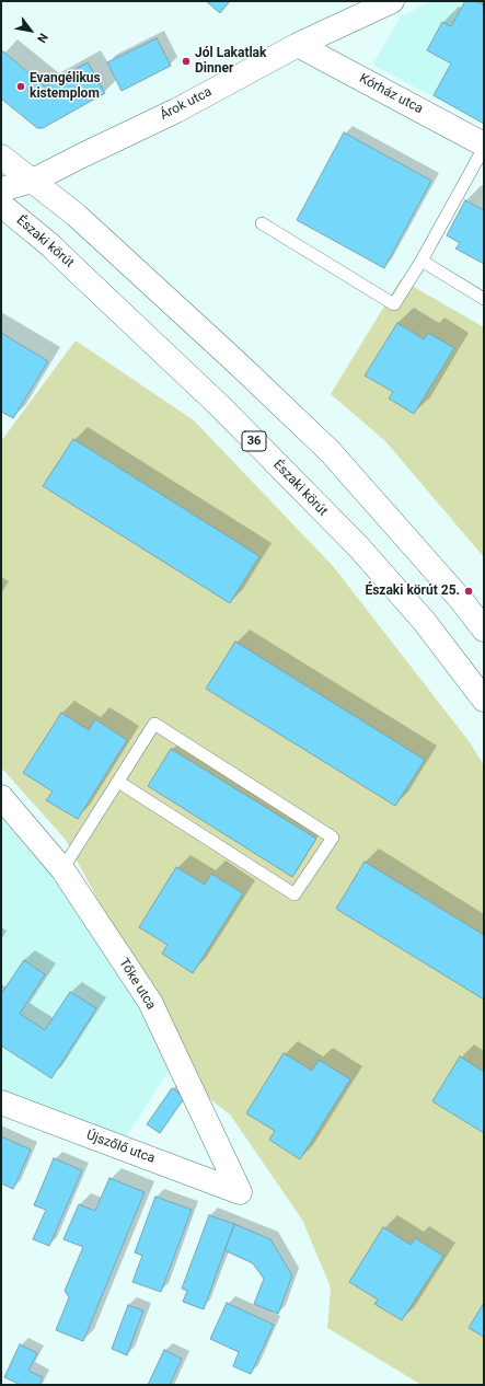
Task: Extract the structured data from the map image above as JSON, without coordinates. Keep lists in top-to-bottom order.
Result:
{
  "streets": {
    "street": [
      "Kórház utca",
      "Árok utca",
      "Északi körút",
      "36",
      "Tőke utca",
      "Újszőlő utca"
    ]
  },
  "crossings": [
    ["Kórház utca", "Árok utca"],
    ["Tőke utca", "Újszőlő utca"]
  ],
  "places": ["Jól Lakatlak Dinner", "Evangélikus kistemplom", "Északi körút 25."],
  "north": "bottom right"
}
